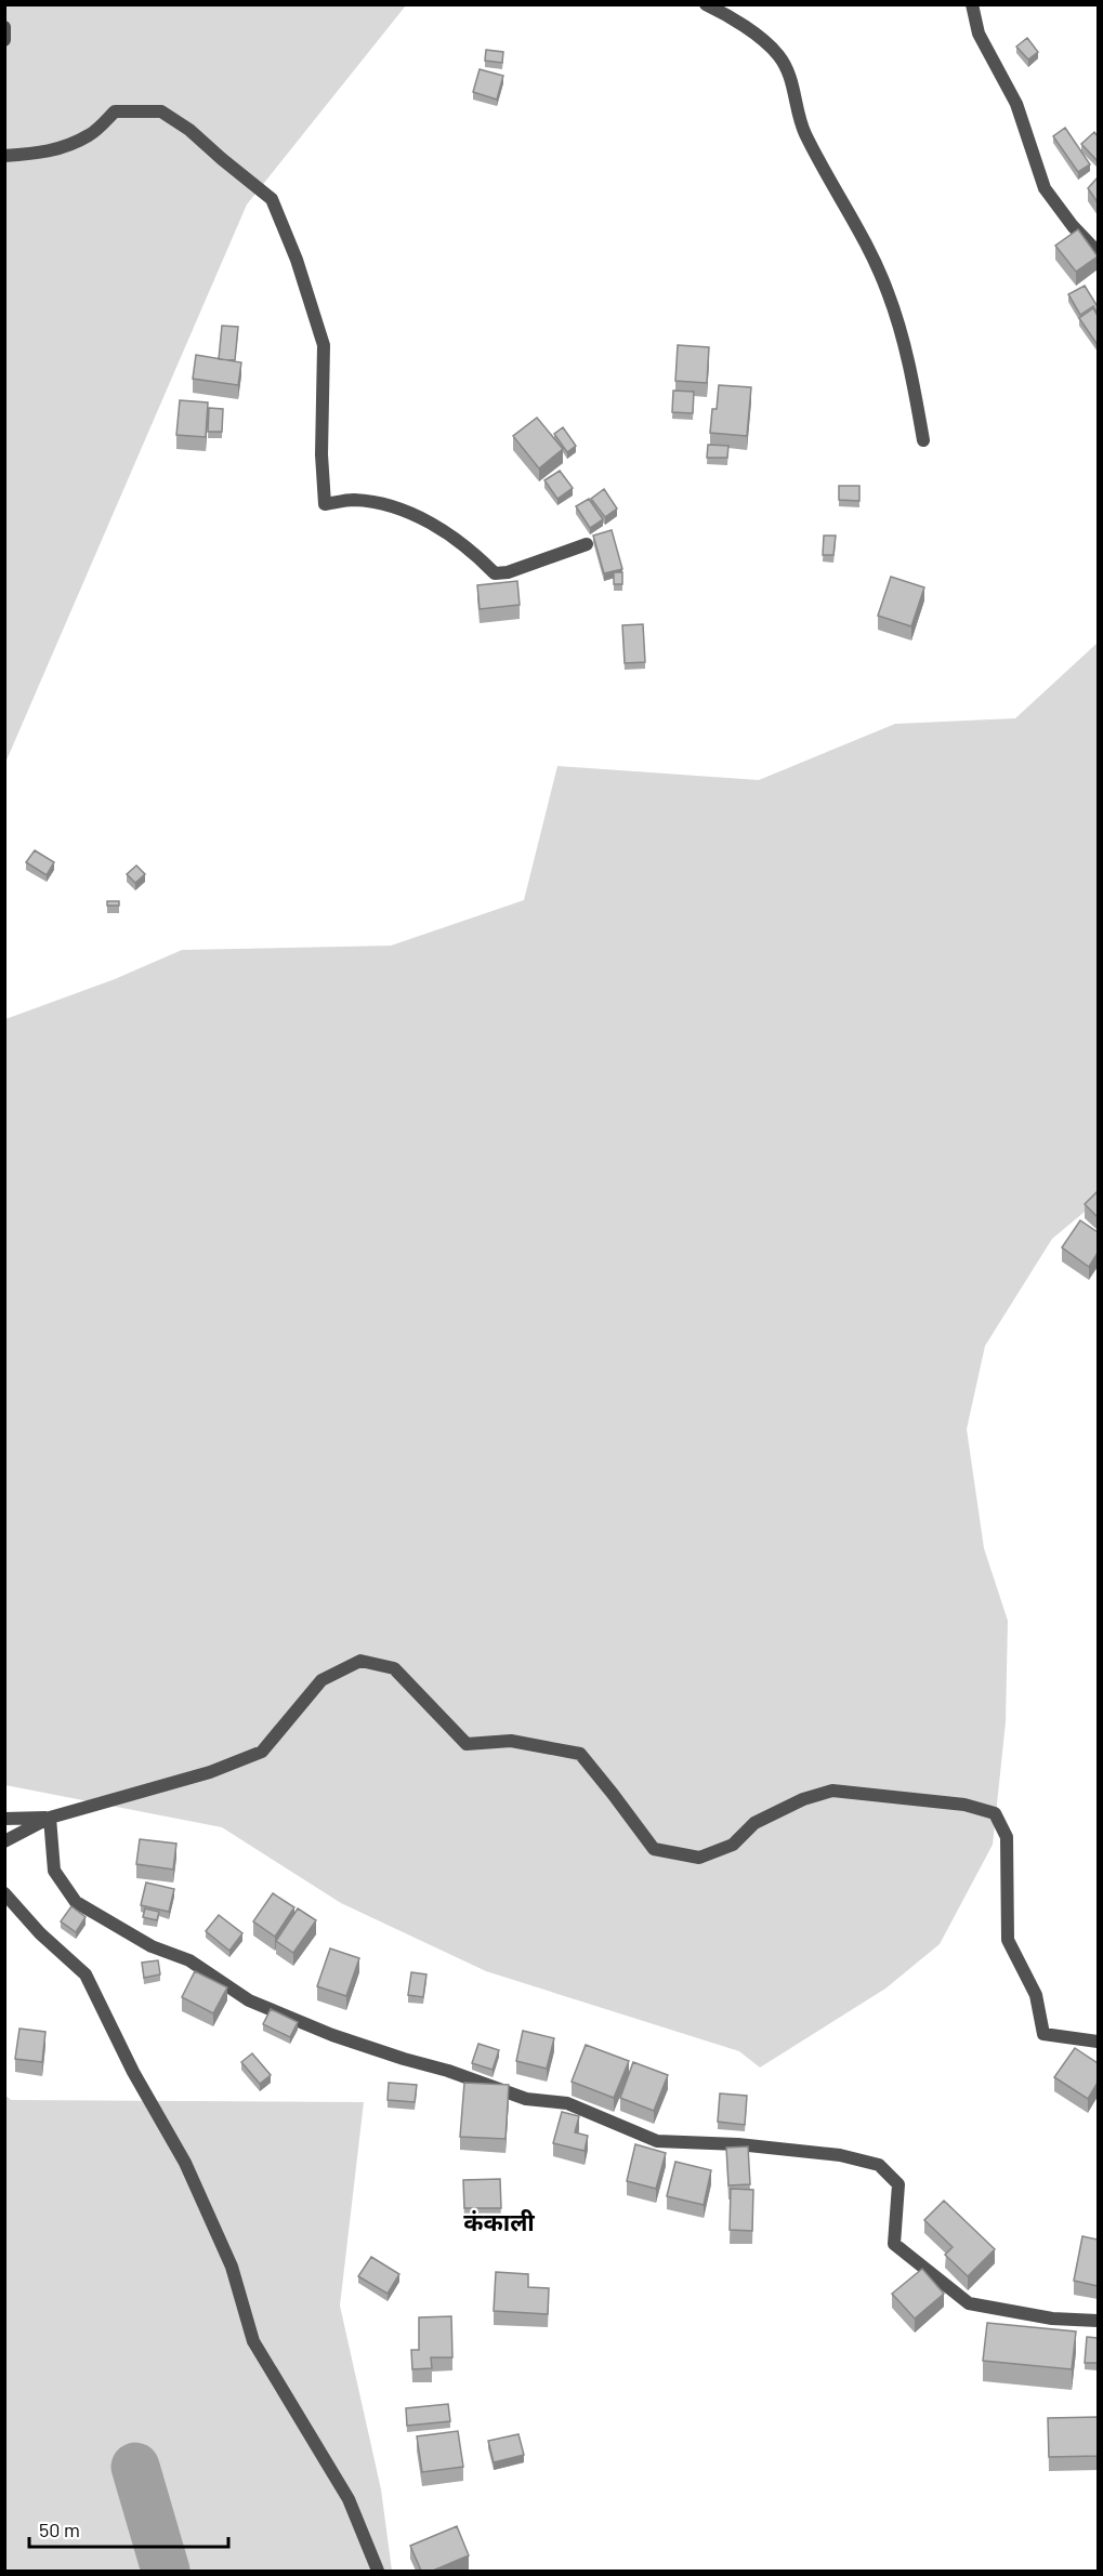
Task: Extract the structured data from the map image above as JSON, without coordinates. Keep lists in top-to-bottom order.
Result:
{
  "districts": ["कंकाली"],
  "scale_bar": "50 m"
}
